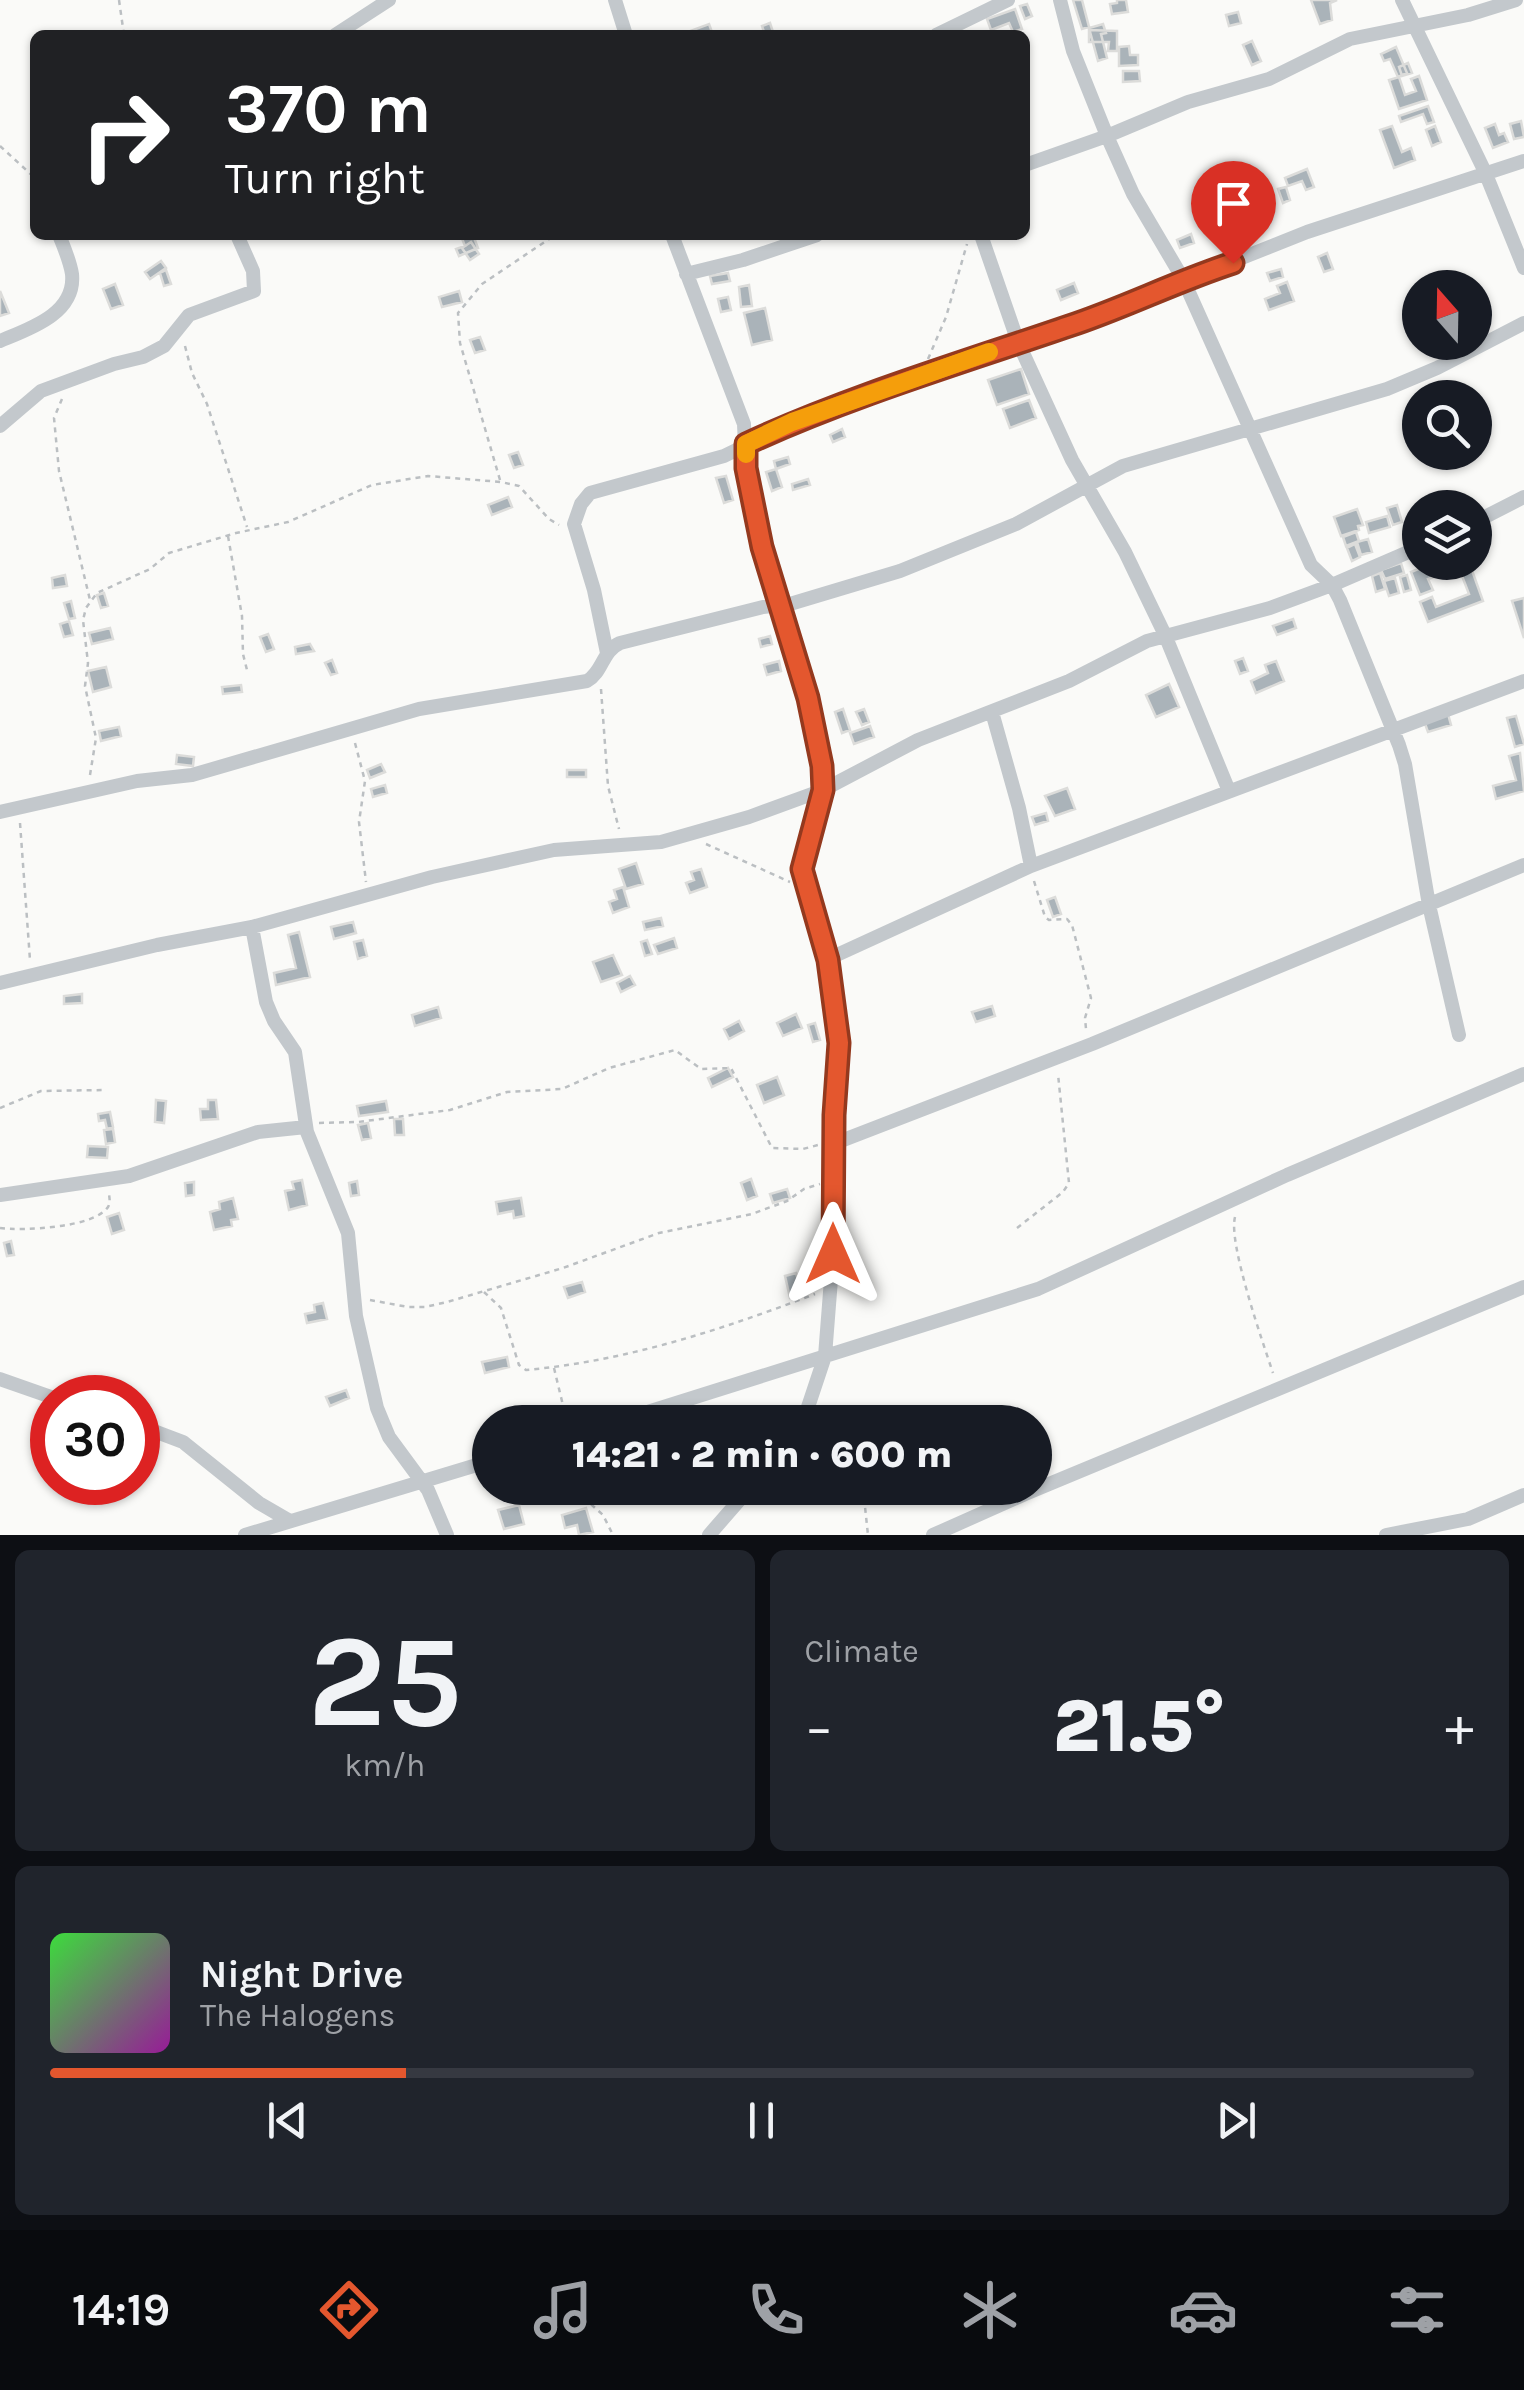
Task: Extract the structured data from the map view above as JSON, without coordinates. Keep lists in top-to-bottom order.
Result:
{
  "north": "top",
  "page": {
    "turn": ["370 m", "Turn right"],
    "limit": "30",
    "trip": "14:21 · 2 min · 600 m",
    "tile": [
      ["25", "km/h"],
      "Climate"
    ],
    "heat": ["−", "21.5°", "+"],
    "song": ["Night Drive", "The Halogens"],
    "tabs": "14:19"
  }
}
